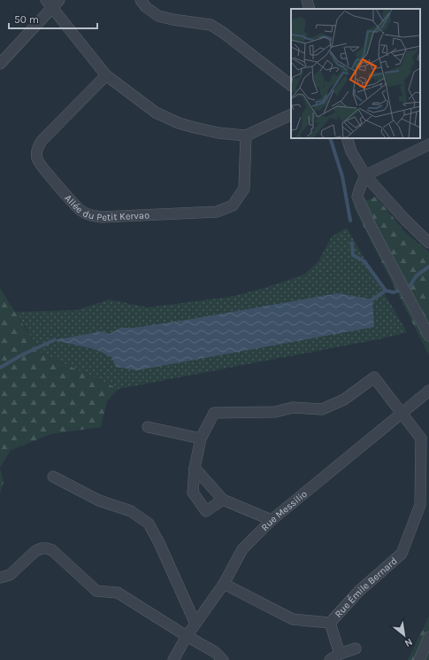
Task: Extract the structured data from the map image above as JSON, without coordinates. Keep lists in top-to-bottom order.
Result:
{
  "streets": {
    "street": ["Allée du Petit Kervao", "Rue Messilio", "Rue Émile Bernard"]
  },
  "crossings": [
    ["Rue Messilio", "Rue Émile Bernard"]
  ],
  "scale_bar": "50 m",
  "north": "bottom right"
}
